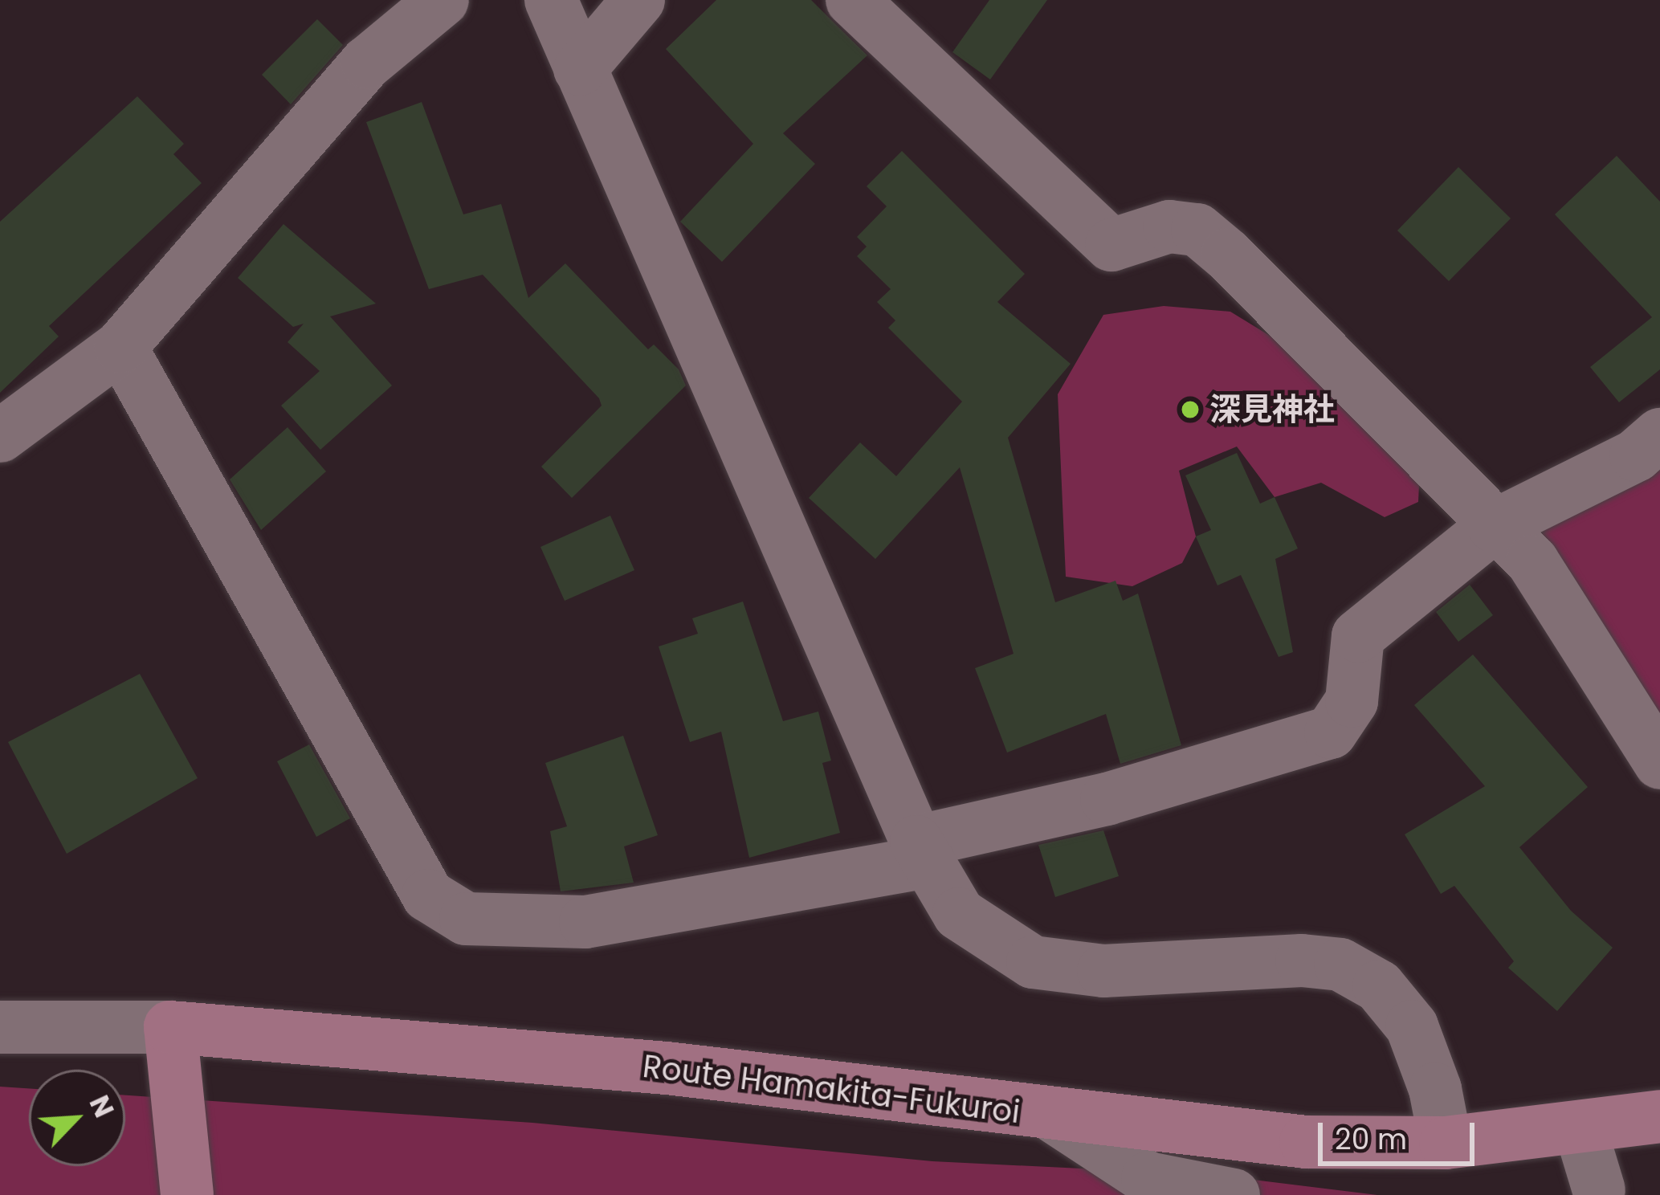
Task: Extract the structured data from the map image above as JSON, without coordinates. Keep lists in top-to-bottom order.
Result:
{
  "streets": {
    "main road": ["Route Hamakita-Fukuroi"]
  },
  "places": ["深見神社"],
  "scale_bar": "20 m",
  "north": "top right"
}
